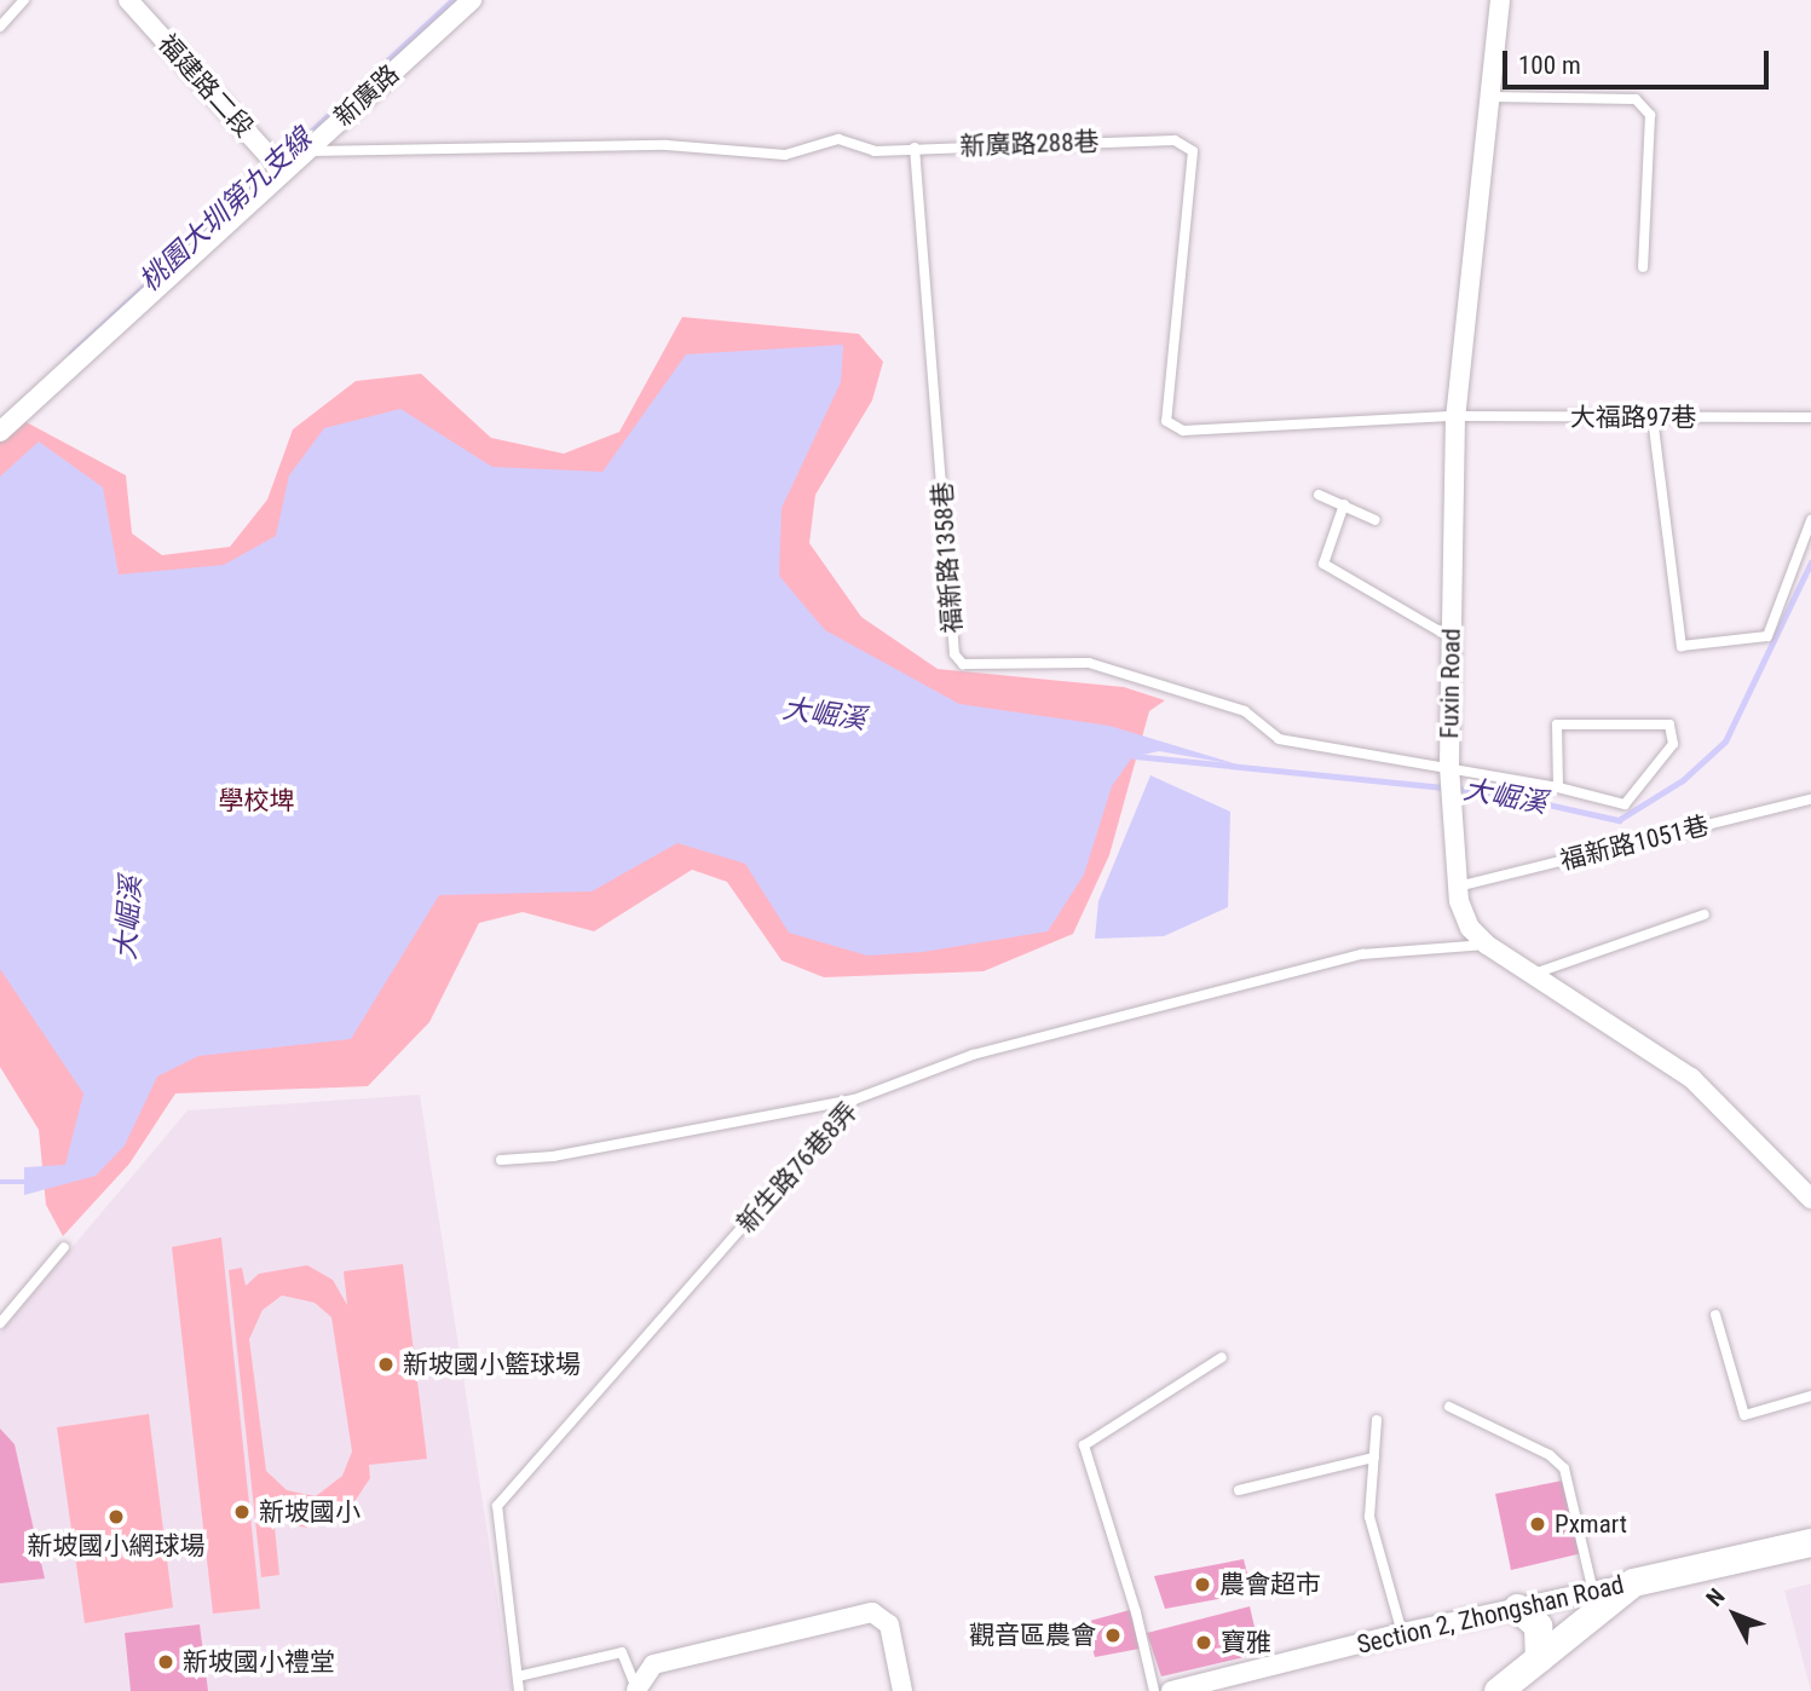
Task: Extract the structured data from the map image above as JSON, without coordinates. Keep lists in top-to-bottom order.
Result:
{
  "streets": {
    "main road": ["Section 2, Zhongshan Road"],
    "street": ["福建路二段", "新廣路", "Fuxin Road"],
    "lane": [
      "新廣路288巷",
      "大福路97巷",
      "福新路1358巷",
      "福新路1051巷",
      "新生路76巷8弄"
    ]
  },
  "crossings": [
    ["福建路二段", "新廣路"],
    ["新廣路", "新廣路288巷"],
    ["新廣路288巷", "大福路97巷"],
    ["新廣路288巷", "福新路1358巷"],
    ["新廣路288巷", "Fuxin Road"],
    ["大福路97巷", "Fuxin Road"],
    ["福新路1358巷", "Fuxin Road"],
    ["Fuxin Road", "福新路1051巷"],
    ["Fuxin Road", "新生路76巷8弄"]
  ],
  "water": ["桃園大圳第九支線", "大崛溪"],
  "parks": ["學校埤"],
  "places": [
    "新坡國小籃球場",
    "新坡國小",
    "新坡國小網球場",
    "Pxmart",
    "農會超市",
    "觀音區農會",
    "寶雅",
    "新坡國小禮堂"
  ],
  "scale_bar": "100 m",
  "north": "top left"
}
